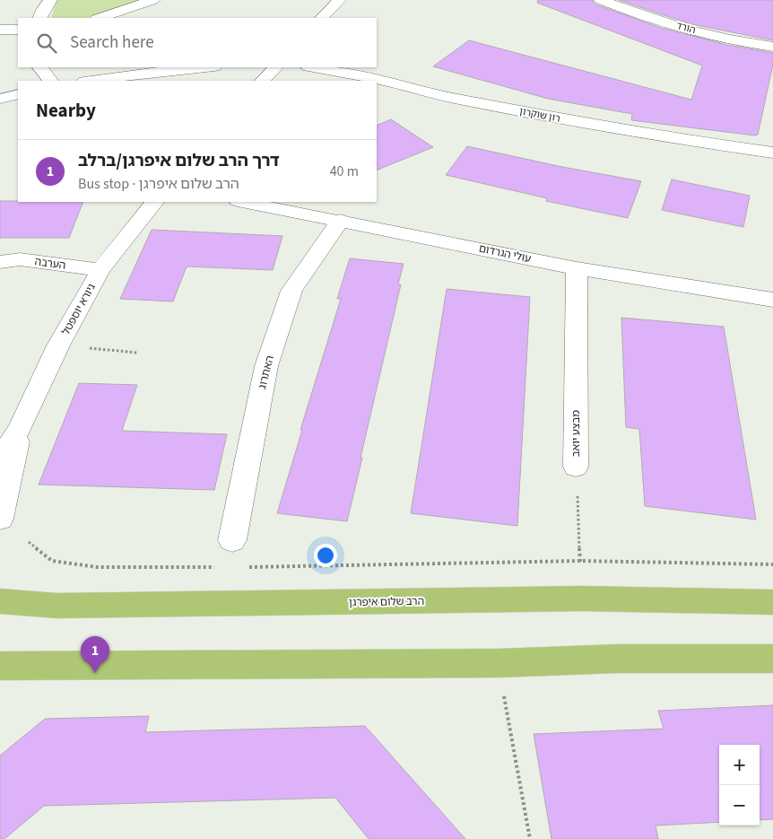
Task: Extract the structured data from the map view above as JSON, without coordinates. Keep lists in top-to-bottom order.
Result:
{
  "streets": {
    "main road": ["הרב שלום איפרגן"],
    "street": [
      "הורד",
      "רון שוקרון",
      "עולי הגרדום",
      "הערבה",
      "גיורא יוספטל",
      "האתרוג",
      "מבצע יואב"
    ]
  },
  "crossings": [
    ["עולי הגרדום", "האתרוג"],
    ["עולי הגרדום", "מבצע יואב"],
    ["הערבה", "גיורא יוספטל"],
    ["מבצע יואב", "הרב שלום איפרגן"]
  ],
  "page": {
    "search": "Search here",
    "heading": "Nearby",
    "list": [
      {
        "mark": "1",
        "name": "דרך הרב שלום איפרגן/ברלב",
        "note": "Bus stop · הרב שלום איפרגן",
        "value": "40 m"
      }
    ],
    "pins": "1",
    "map_buttons": ["+", "−"]
  }
}
